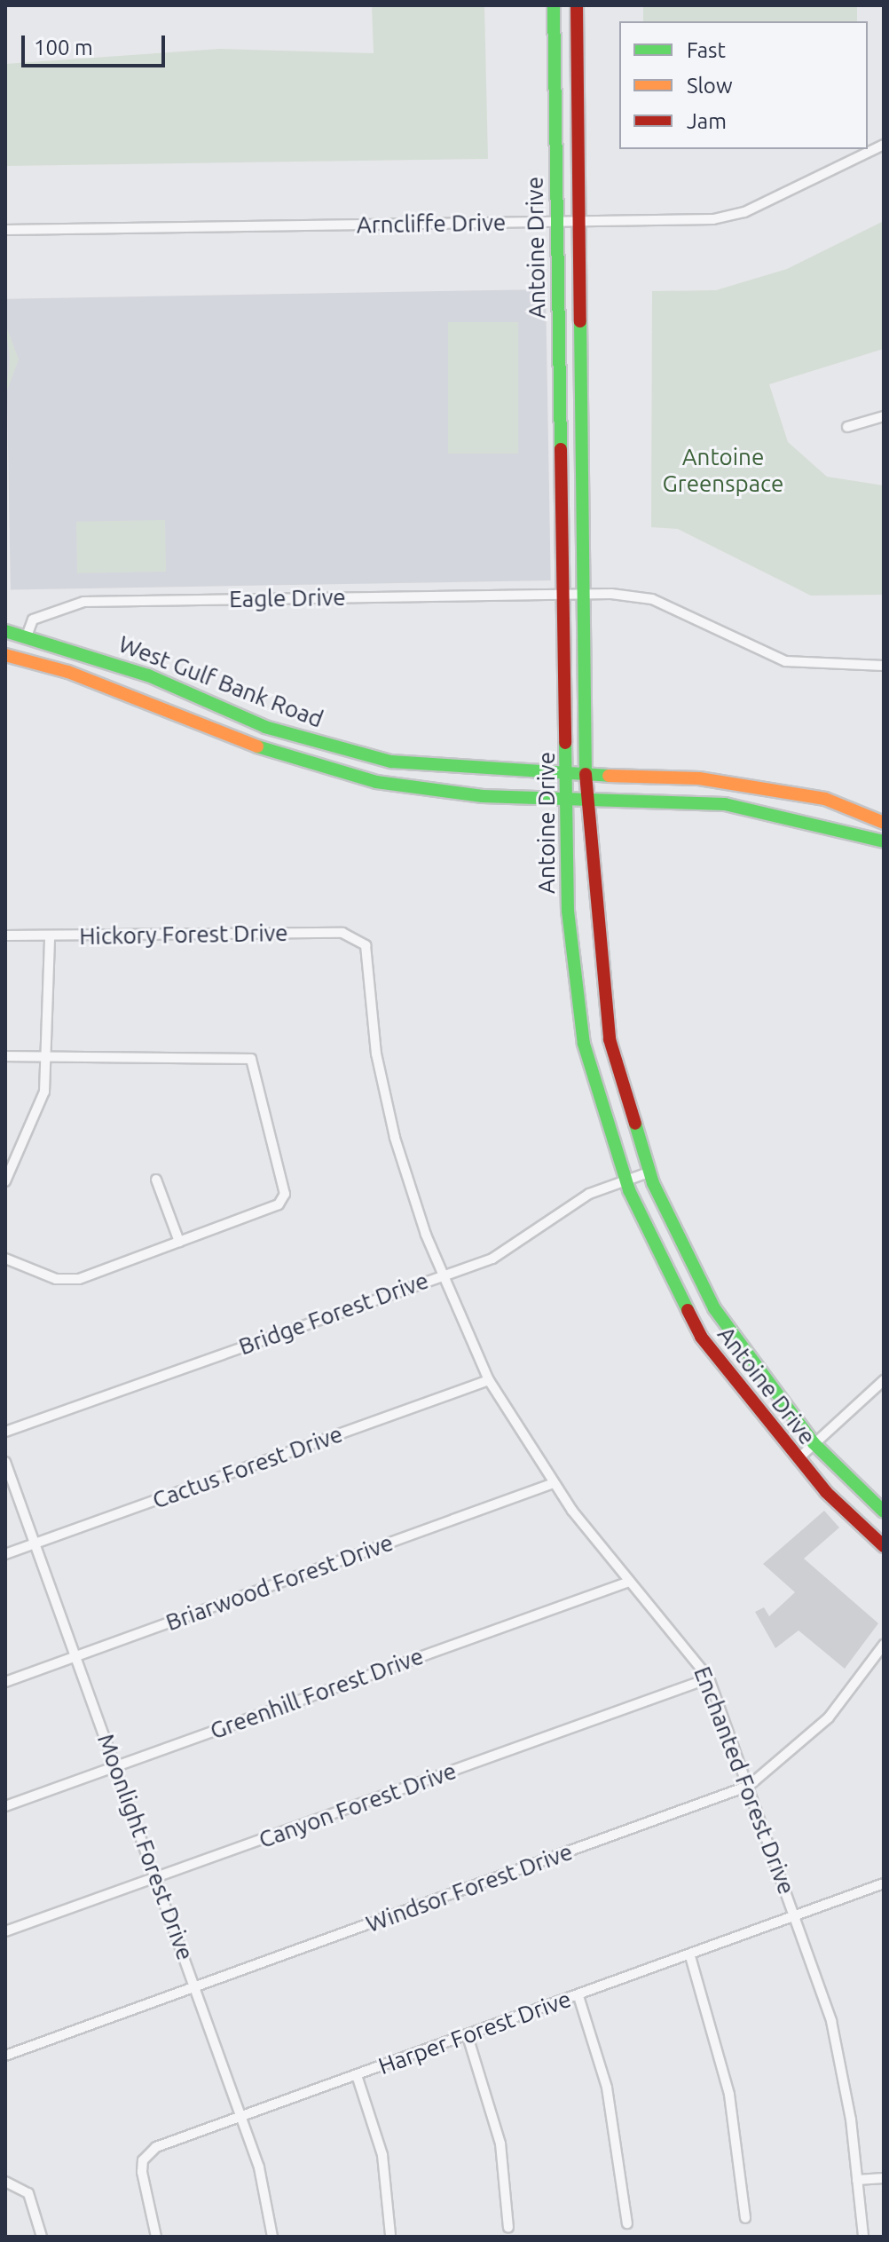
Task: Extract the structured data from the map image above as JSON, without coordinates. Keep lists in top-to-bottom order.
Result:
{
  "streets": {
    "main road": ["Antoine Drive", "West Gulf Bank Road"],
    "street": [
      "Arncliffe Drive",
      "Eagle Drive",
      "Hickory Forest Drive",
      "Bridge Forest Drive",
      "Cactus Forest Drive",
      "Briarwood Forest Drive",
      "Greenhill Forest Drive",
      "Enchanted Forest Drive",
      "Canyon Forest Drive",
      "Moonlight Forest Drive",
      "Windsor Forest Drive",
      "Harper Forest Drive"
    ]
  },
  "crossings": [
    ["Arncliffe Drive", "Antoine Drive"],
    ["Antoine Drive", "Eagle Drive"],
    ["Antoine Drive", "West Gulf Bank Road"],
    ["Antoine Drive", "Bridge Forest Drive"],
    ["Eagle Drive", "West Gulf Bank Road"],
    ["Hickory Forest Drive", "Enchanted Forest Drive"],
    ["Bridge Forest Drive", "Enchanted Forest Drive"],
    ["Cactus Forest Drive", "Enchanted Forest Drive"],
    ["Cactus Forest Drive", "Moonlight Forest Drive"],
    ["Briarwood Forest Drive", "Enchanted Forest Drive"],
    ["Briarwood Forest Drive", "Moonlight Forest Drive"],
    ["Greenhill Forest Drive", "Enchanted Forest Drive"],
    ["Greenhill Forest Drive", "Moonlight Forest Drive"],
    ["Enchanted Forest Drive", "Canyon Forest Drive"],
    ["Enchanted Forest Drive", "Windsor Forest Drive"],
    ["Enchanted Forest Drive", "Harper Forest Drive"],
    ["Canyon Forest Drive", "Moonlight Forest Drive"],
    ["Moonlight Forest Drive", "Windsor Forest Drive"],
    ["Moonlight Forest Drive", "Harper Forest Drive"]
  ],
  "parks": ["Antoine Greenspace"],
  "legend": ["Fast", "Slow", "Jam"],
  "scale_bar": "100 m"
}
